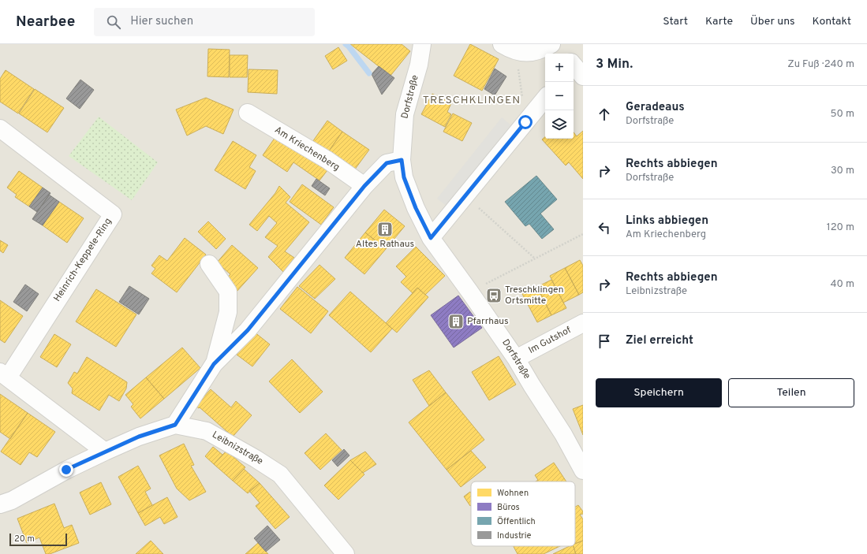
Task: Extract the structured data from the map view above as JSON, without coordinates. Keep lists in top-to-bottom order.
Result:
{
  "streets": {
    "street": [
      "Dorfstraße",
      "Am Kriechenberg",
      "Heinrich-Keppele-Ring",
      "Im Gutshof",
      "Leibnizstraße"
    ]
  },
  "crossings": [
    ["Dorfstraße", "Im Gutshof"],
    ["Heinrich-Keppele-Ring", "Leibnizstraße"]
  ],
  "districts": ["TRESCHKLINGEN"],
  "places": {
    "building": ["Altes Rathaus", "Pfarrhaus"],
    "bus stop": ["Treschklingen Ortsmitte"]
  },
  "legend": [
    "Wohnen",
    "Büros",
    "Öffentlich",
    "Industrie"
  ],
  "scale_bar": "20 m",
  "page": {
    "header": "Nearbee",
    "search": "Hier suchen",
    "nav": [
      "Start",
      "Karte",
      "Über uns",
      "Kontakt"
    ],
    "heading": ["3 Min.", "Zu Fuß · 240 m"],
    "map_buttons": ["+", "−"],
    "list": [
      ["Geradeaus", "Dorfstraße", "50 m"],
      ["Rechts abbiegen", "Dorfstraße", "30 m"],
      ["Links abbiegen", "Am Kriechenberg", "120 m"],
      ["Rechts abbiegen", "Leibnizstraße", "40 m"],
      "Ziel erreicht"
    ],
    "buttons": ["Speichern", "Teilen"],
    "scale": "20 m"
  }
}
